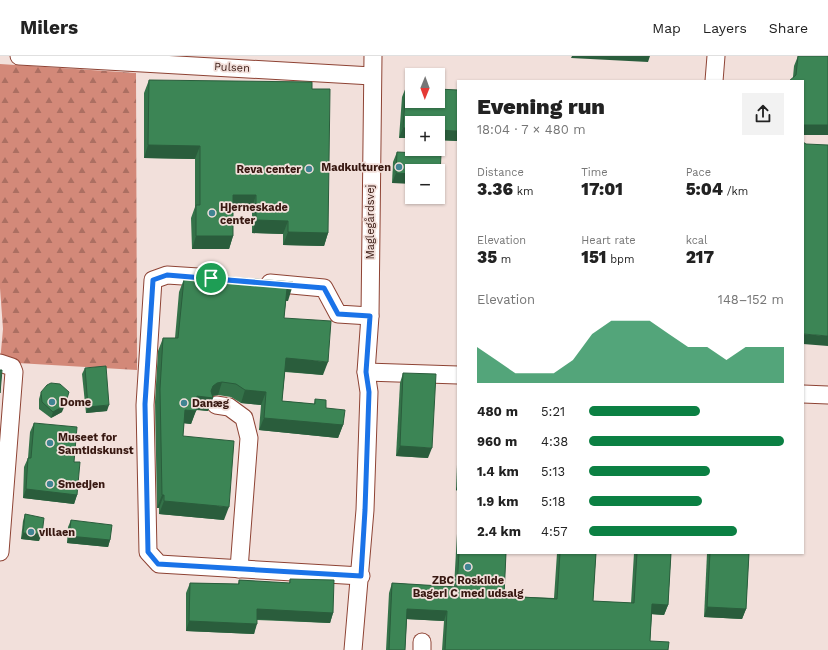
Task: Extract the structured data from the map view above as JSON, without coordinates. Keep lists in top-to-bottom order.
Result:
{
  "streets": {
    "street": ["Pulsen", "Maglegårdsvej"]
  },
  "crossings": [
    ["Pulsen", "Maglegårdsvej"]
  ],
  "places": [
    "Madkulturen",
    "Reva center",
    "Hjerneskade center",
    "Dome",
    "Danæg",
    "Museet for Samtidskunst",
    "Smedjen",
    "villaen",
    "ZBC Roskilde Bageri C med udsalg"
  ],
  "north": "bottom",
  "page": {
    "header": "Milers",
    "nav": ["Map", "Layers", "Share"],
    "map_buttons": ["+", "−"],
    "heading": ["Evening run", "18:04 · 7 × 480 m"],
    "stats": [
      ["Distance", "3.36 km"],
      ["Time", "17:01"],
      ["Pace", "5:04 /km"],
      ["Elevation", "35 m"],
      ["Heart rate", "151 bpm"],
      ["kcal", "217"]
    ],
    "chart": ["Elevation", "148–152 m"],
    "list": [
      {
        "name": "480 m",
        "note": "5:21"
      },
      {
        "name": "960 m",
        "note": "4:38"
      },
      {
        "name": "1.4 km",
        "note": "5:13"
      },
      {
        "name": "1.9 km",
        "note": "5:18"
      },
      {
        "name": "2.4 km",
        "note": "4:57"
      }
    ]
  }
}
